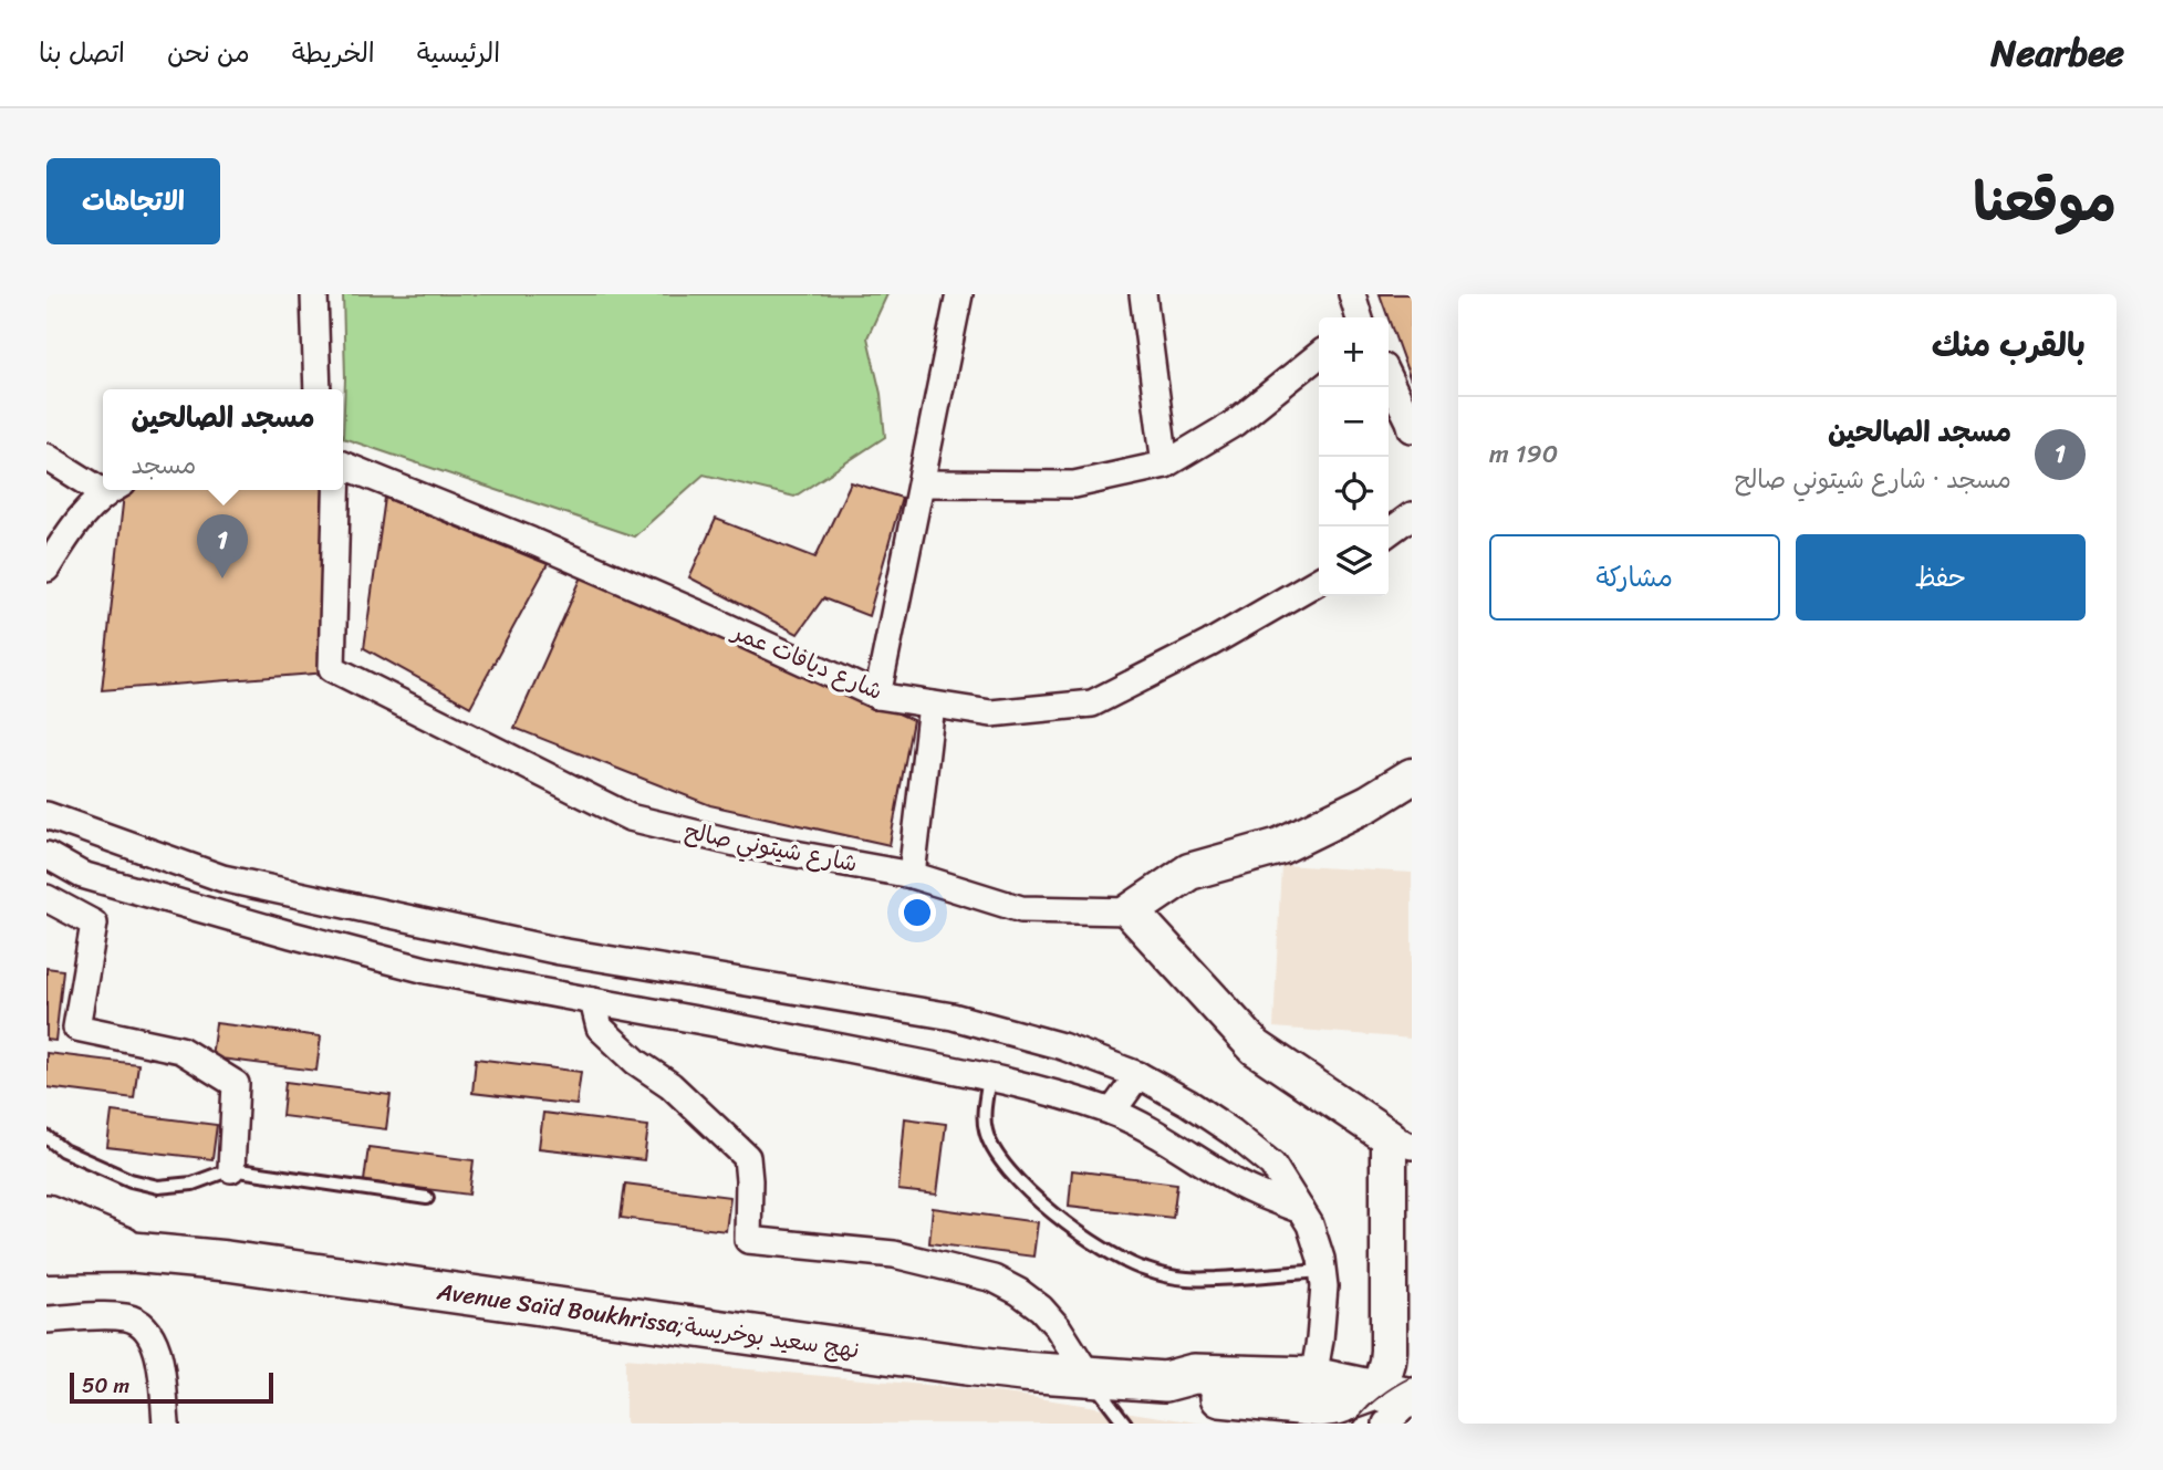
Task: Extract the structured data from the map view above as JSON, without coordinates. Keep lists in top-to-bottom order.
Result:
{
  "streets": {
    "main road": ["Avenue Saïd Boukhrissa;نهج سعيد بوخريسة"],
    "street": ["شارع ديافات عمر", "شارع شيتوني صالح"]
  },
  "scale_bar": "50 m",
  "page": {
    "header": "Nearbee",
    "nav": [
      "الرئيسية",
      "الخريطة",
      "من نحن",
      "اتصل بنا"
    ],
    "title": "موقعنا",
    "buttons": [
      "الاتجاهات",
      ["حفظ", "مشاركة"]
    ],
    "heading": "بالقرب منك",
    "map_buttons": ["+", "−"],
    "popup": ["مسجد الصالحين", "مسجد"],
    "list": [
      {
        "mark": "1",
        "name": "مسجد الصالحين",
        "note": "مسجد · شارع شيتوني صالح",
        "value": "190 m"
      }
    ],
    "pins": "1",
    "scale": "50 m"
  }
}
